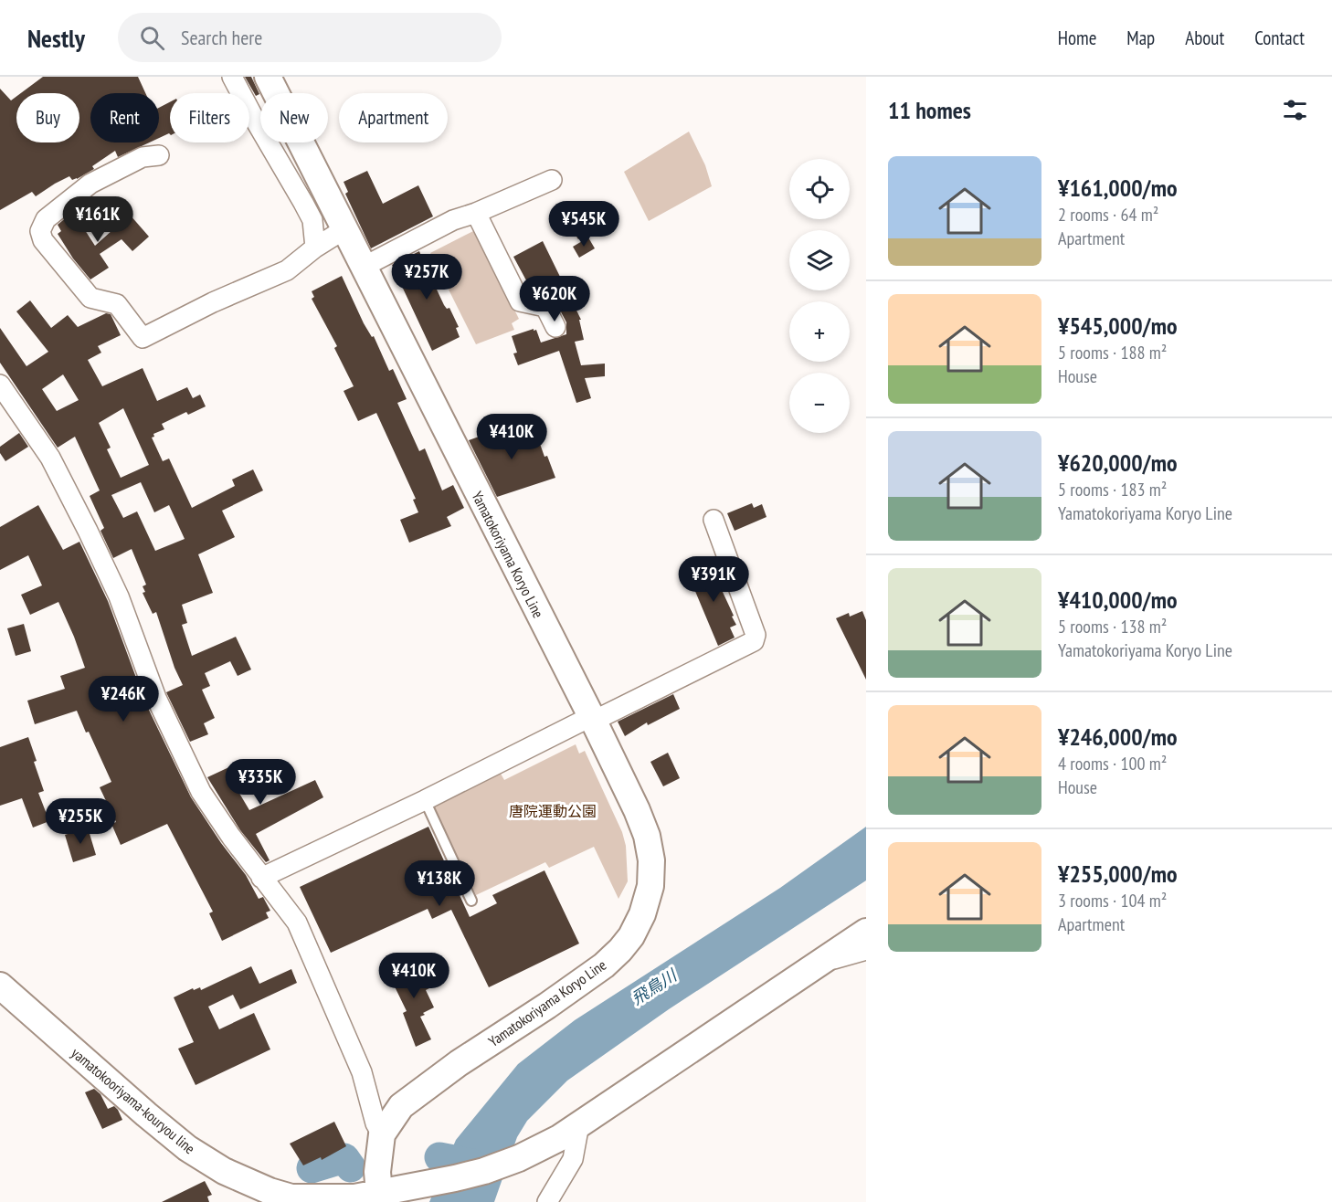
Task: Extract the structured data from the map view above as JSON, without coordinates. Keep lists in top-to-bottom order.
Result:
{
  "streets": {
    "main road": ["Yamatokoriyama Koryo Line", "yamatokooriyama-kouryou line"]
  },
  "crossings": [
    ["Yamatokoriyama Koryo Line", "yamatokooriyama-kouryou line"]
  ],
  "water": ["飛鳥川"],
  "parks": ["唐院運動公園"],
  "page": {
    "header": "Nestly",
    "search": "Search here",
    "nav": [
      "Home",
      "Map",
      "About",
      "Contact"
    ],
    "heading": "11 homes",
    "chip": [
      "Buy",
      "Rent",
      "Filters",
      "New",
      "Apartment"
    ],
    "list": [
      {
        "name": "¥161,000/mo",
        "note": "2 rooms · 64 m² · Apartment"
      },
      {
        "name": "¥545,000/mo",
        "note": "5 rooms · 188 m² · House"
      },
      {
        "name": "¥620,000/mo",
        "note": "5 rooms · 183 m² · Yamatokoriyama Koryo Line"
      },
      {
        "name": "¥410,000/mo",
        "note": "5 rooms · 138 m² · Yamatokoriyama Koryo Line"
      },
      {
        "name": "¥246,000/mo",
        "note": "4 rooms · 100 m² · House"
      },
      {
        "name": "¥255,000/mo",
        "note": "3 rooms · 104 m² · Apartment"
      }
    ],
    "map_buttons": ["+", "−"],
    "price": [
      "¥161K",
      "¥545K",
      "¥257K",
      "¥620K",
      "¥410K",
      "¥391K",
      "¥246K",
      "¥335K",
      "¥255K",
      "¥138K",
      "¥410K"
    ]
  }
}
